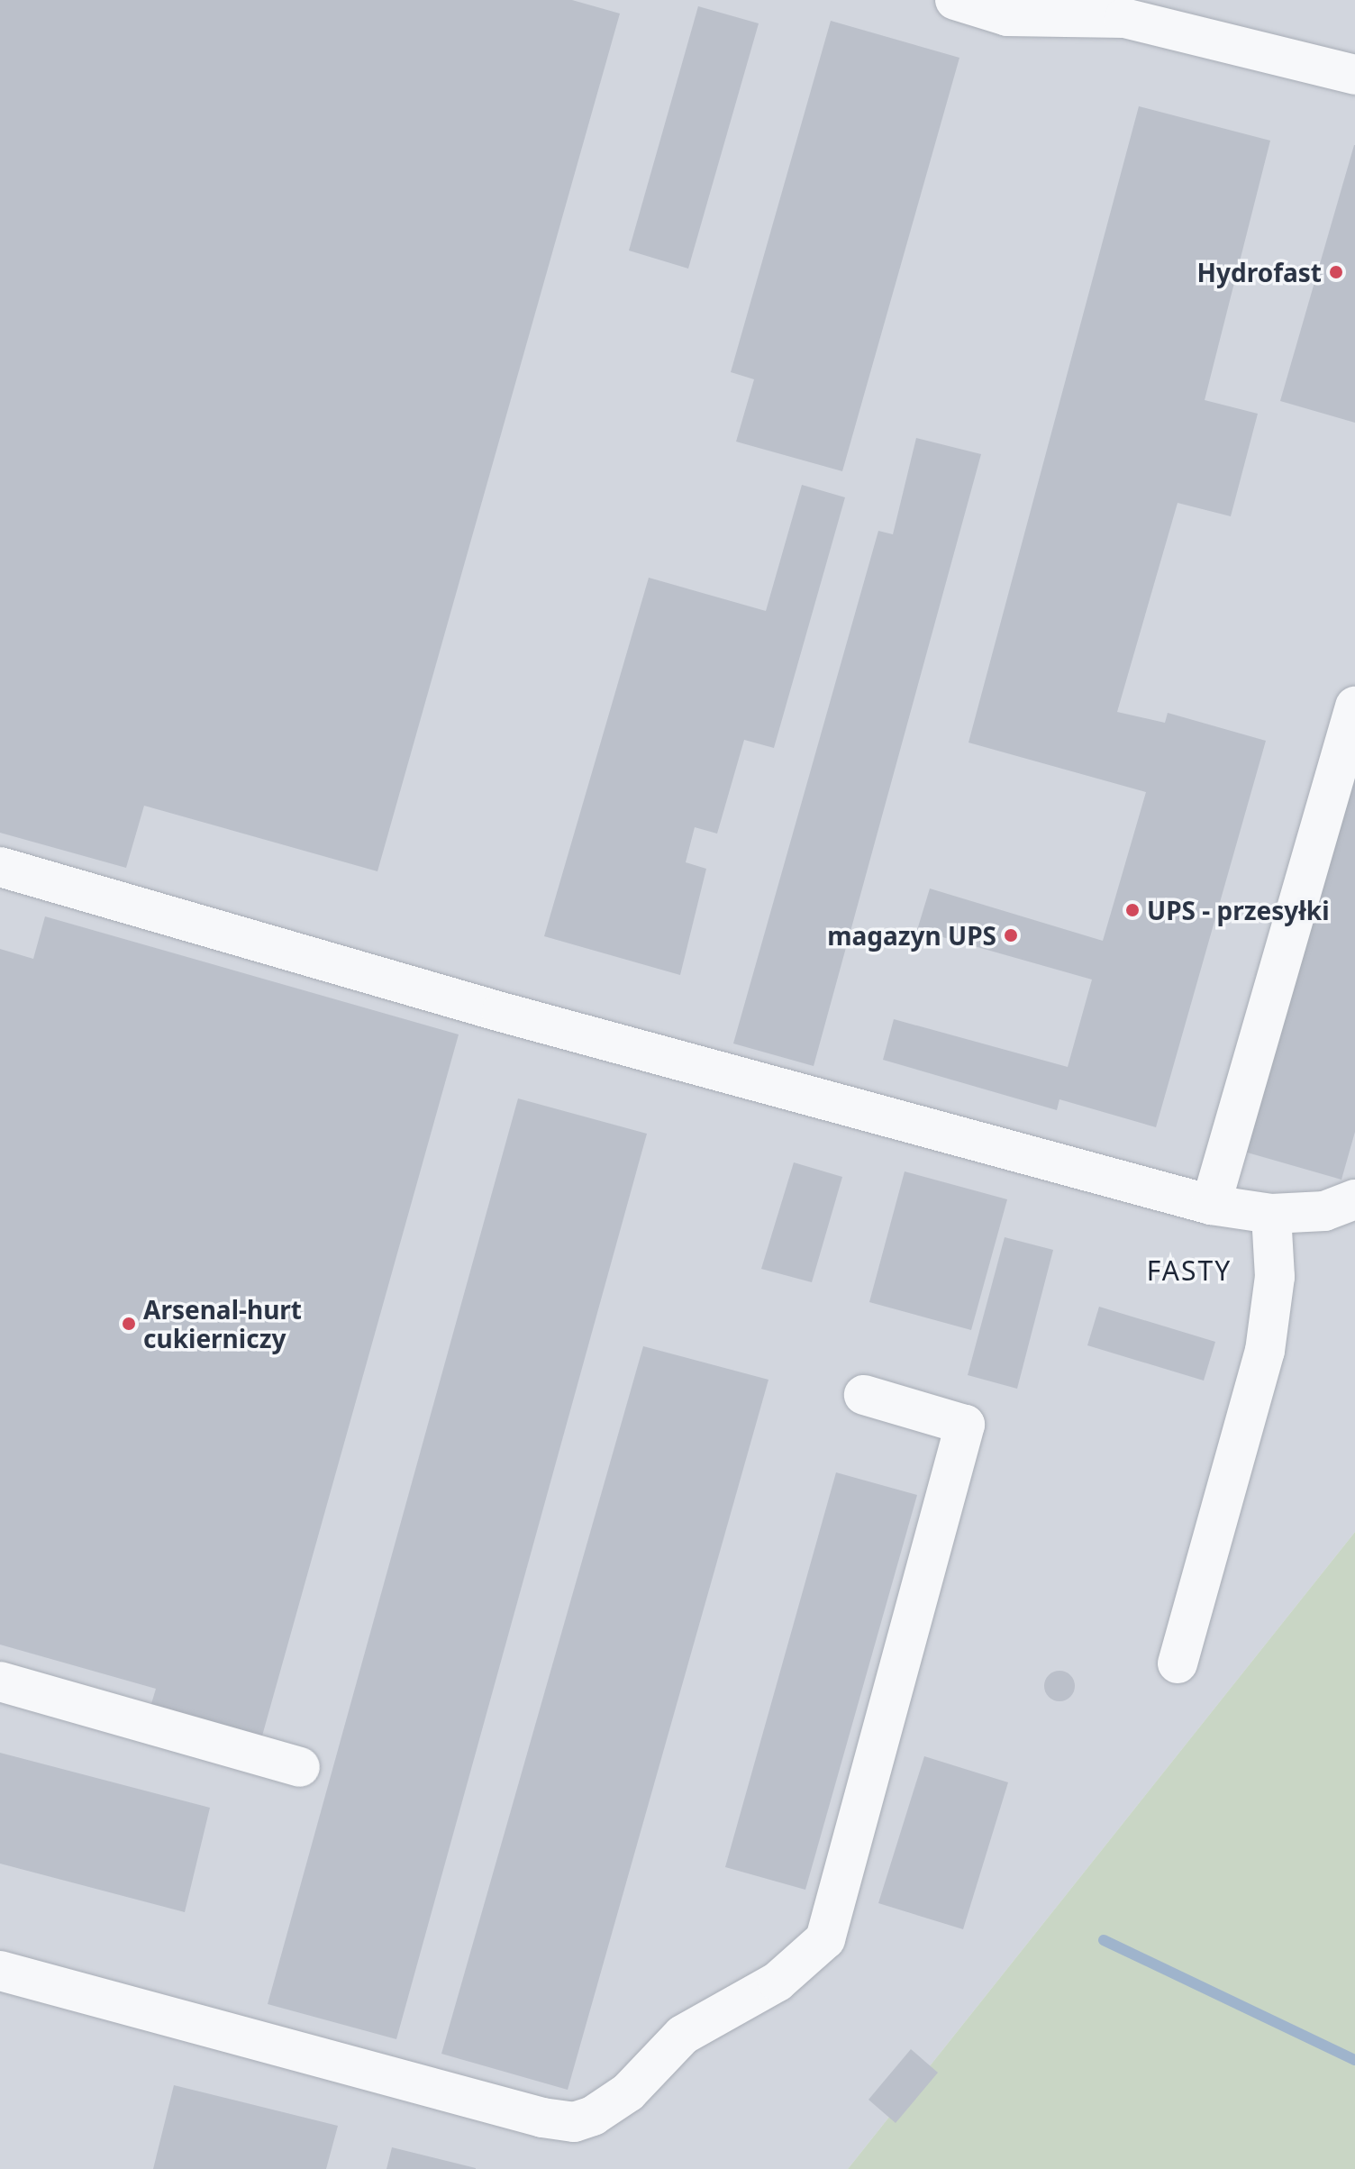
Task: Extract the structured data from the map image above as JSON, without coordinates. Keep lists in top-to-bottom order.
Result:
{
  "districts": ["FASTY"],
  "places": [
    "Hydrofast",
    "UPS - przesyłki",
    "magazyn UPS",
    "Arsenal-hurt cukierniczy"
  ]
}
